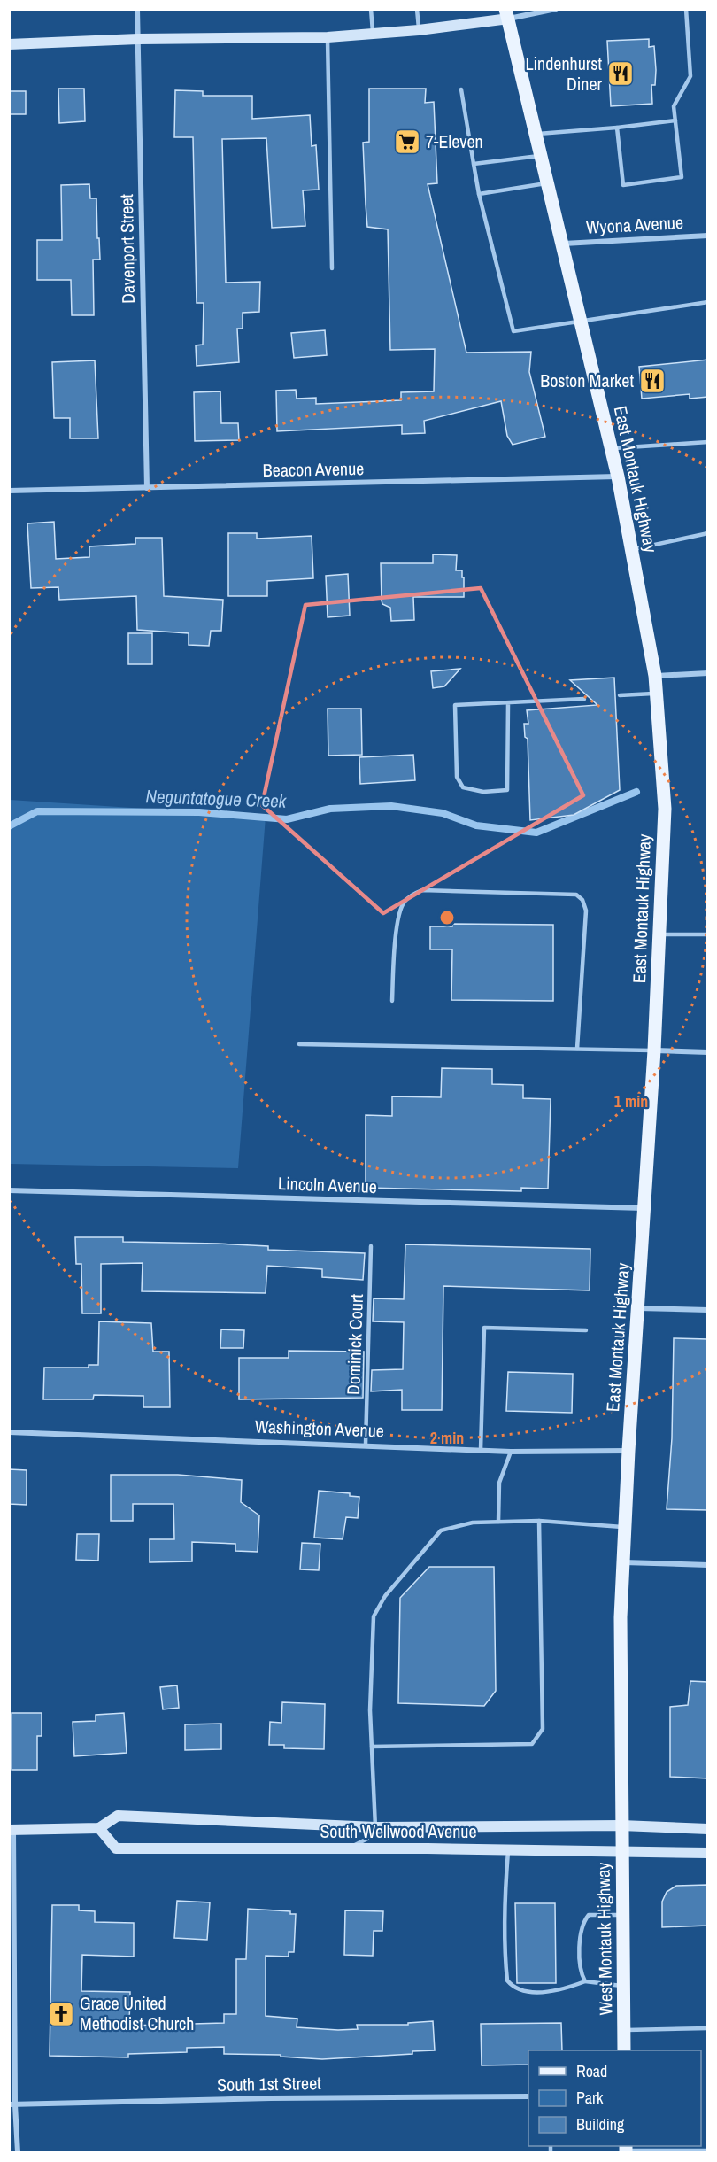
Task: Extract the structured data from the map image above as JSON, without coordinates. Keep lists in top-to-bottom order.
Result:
{
  "streets": {
    "main road": ["East Montauk Highway", "South Wellwood Avenue", "West Montauk Highway"],
    "street": [
      "Wyona Avenue",
      "Davenport Street",
      "Beacon Avenue",
      "Lincoln Avenue",
      "Washington Avenue",
      "South 1st Street"
    ],
    "lane": ["Dominick Court"]
  },
  "crossings": [
    ["Wyona Avenue", "East Montauk Highway"],
    ["Davenport Street", "Beacon Avenue"],
    ["Beacon Avenue", "East Montauk Highway"],
    ["East Montauk Highway", "Lincoln Avenue"],
    ["East Montauk Highway", "Washington Avenue"],
    ["East Montauk Highway", "South Wellwood Avenue"],
    ["East Montauk Highway", "West Montauk Highway"],
    ["Dominick Court", "Washington Avenue"],
    ["South Wellwood Avenue", "West Montauk Highway"]
  ],
  "water": ["Neguntatogue Creek"],
  "places": {
    "restaurant": ["Lindenhurst Diner", "Boston Market"],
    "supermarket": ["7-Eleven"],
    "church": ["Grace United Methodist Church"]
  },
  "legend": ["Road", "Park", "Building"],
  "rings": ["1 min", "2 min"]
}
